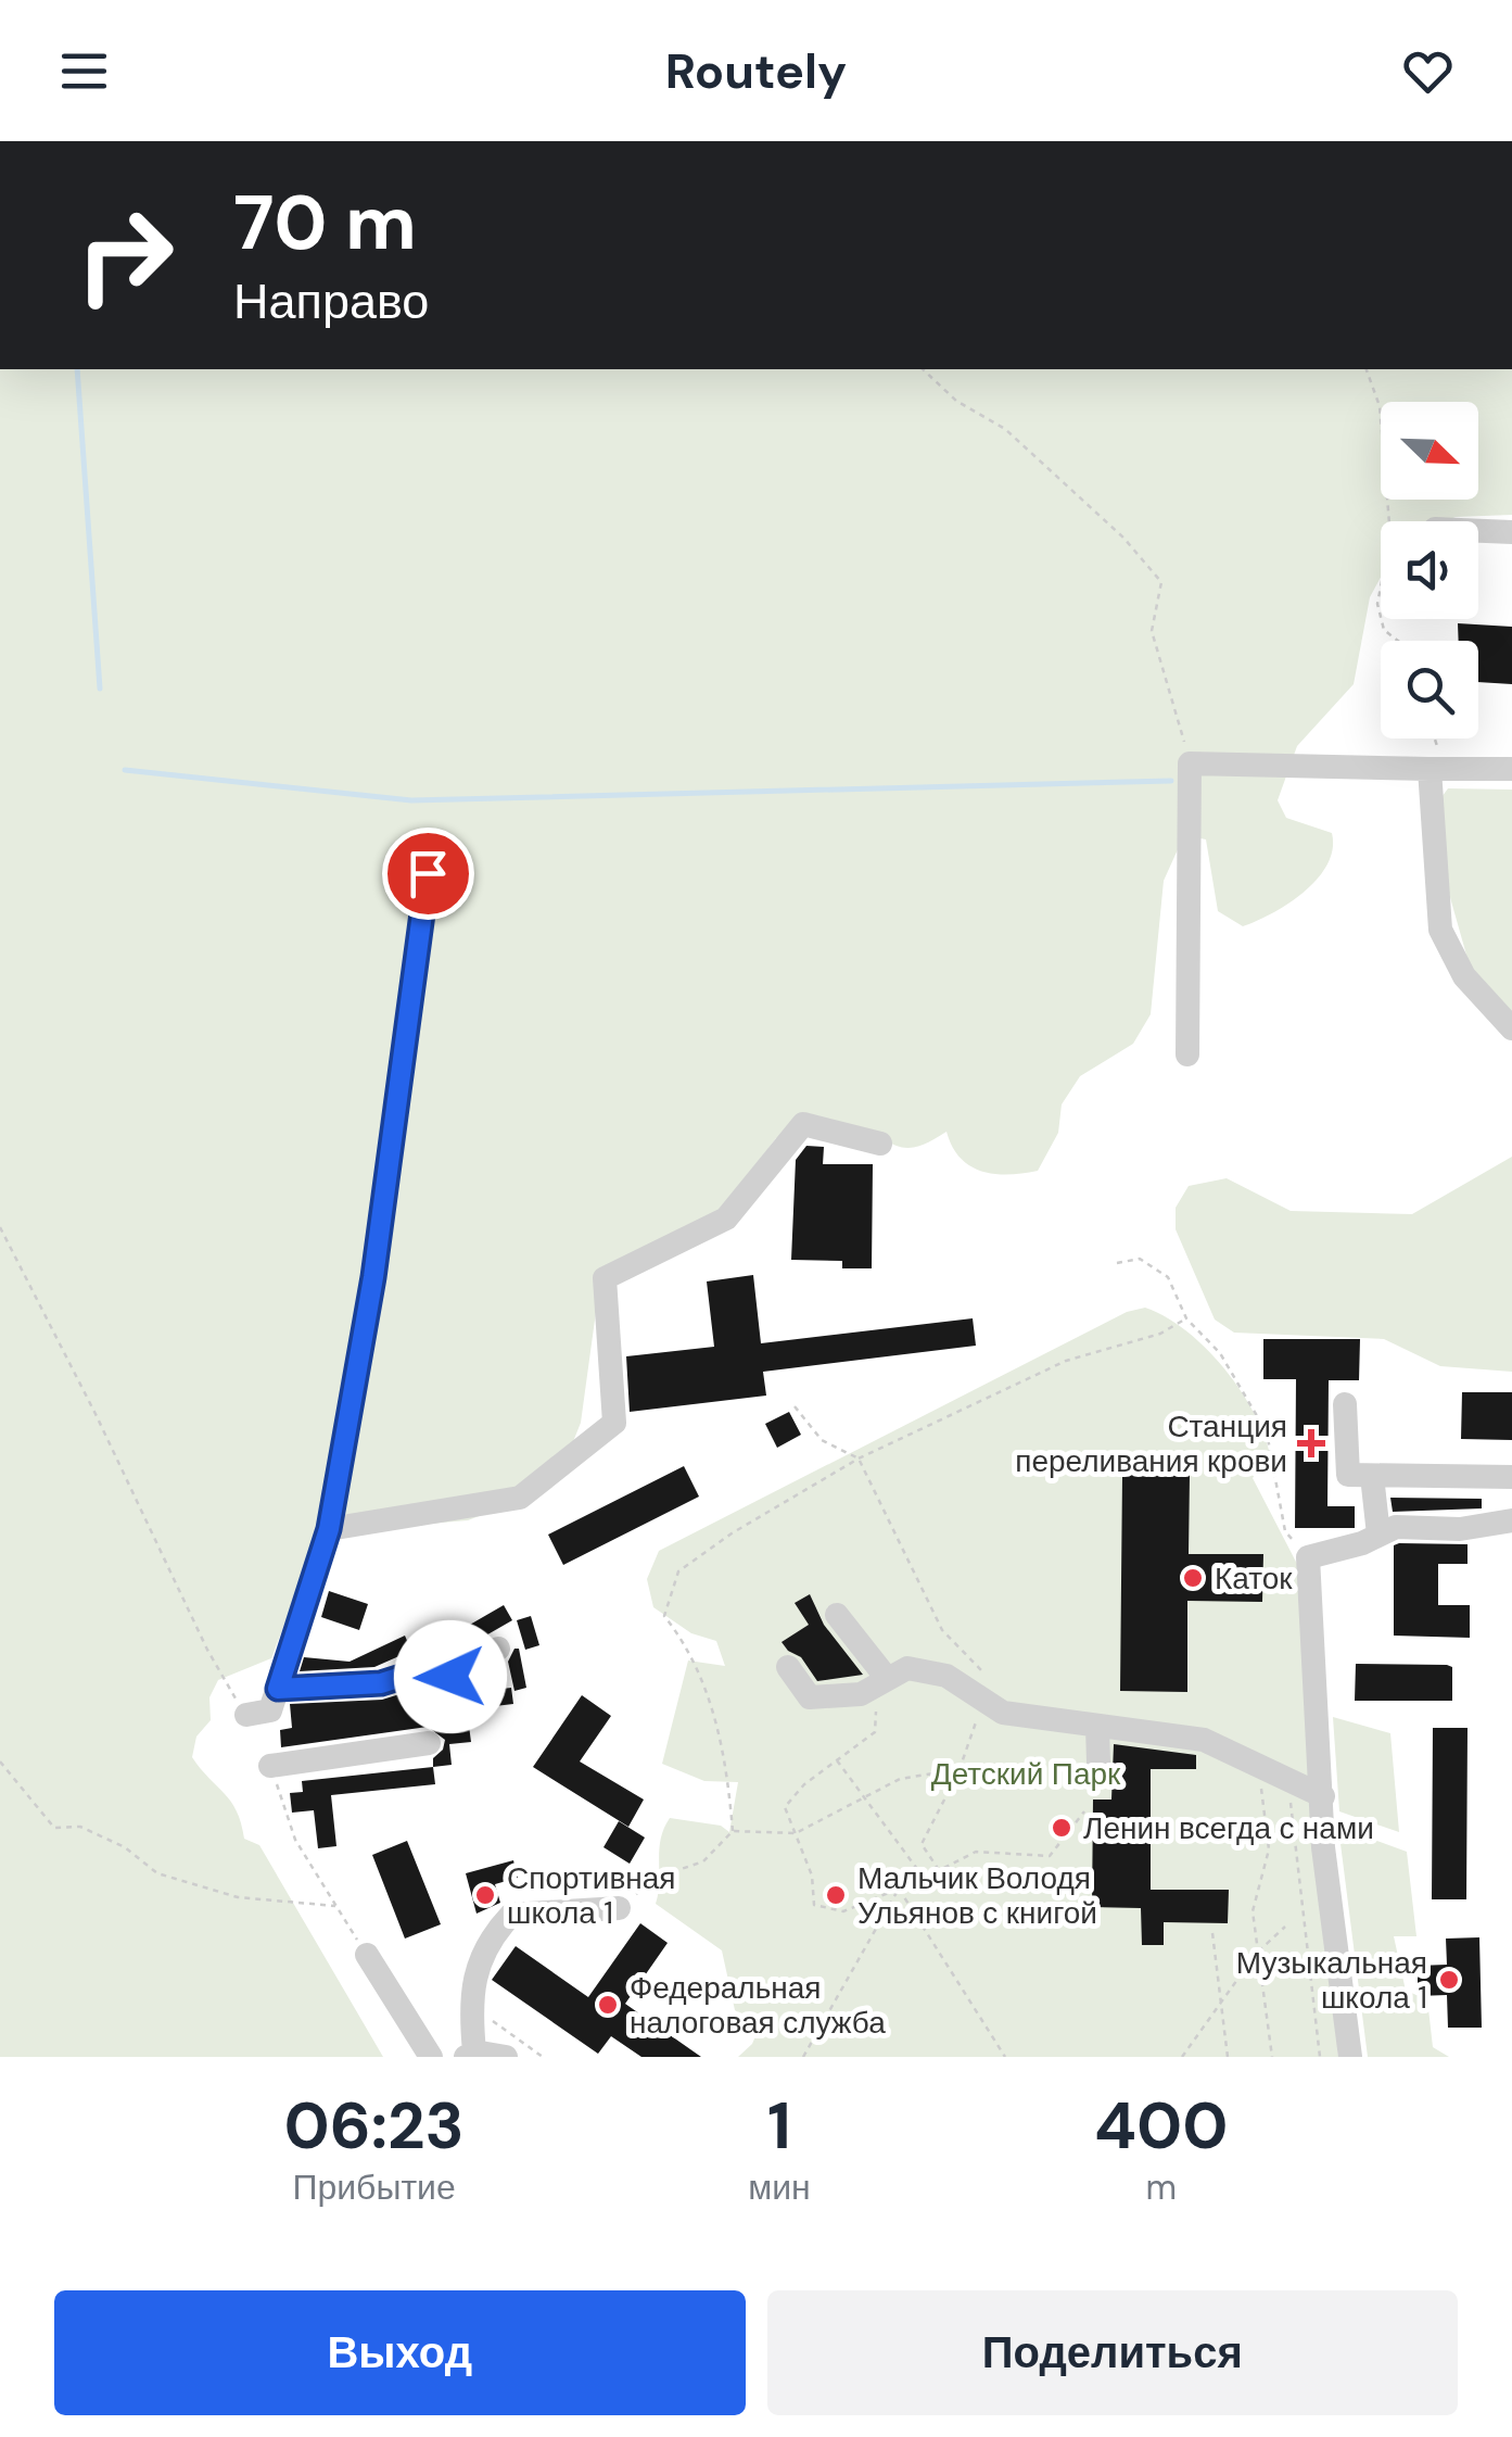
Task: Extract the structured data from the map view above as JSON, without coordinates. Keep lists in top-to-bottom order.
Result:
{
  "parks": ["Детский Парк"],
  "places": {
    "health": ["Станция переливания крови"],
    "other": [
      "Каток",
      "Ленин всегда с нами",
      "Спортивная школа 1",
      "Мальчик Володя Ульянов с книгой",
      "Музыкальная школа 1",
      "Федеральная налоговая служба"
    ]
  },
  "north": "bottom right",
  "page": {
    "header": "Routely",
    "turn": ["70 m", "Направо"],
    "eta": [
      "06:23",
      "Прибытие",
      "1",
      "мин",
      "400",
      "m"
    ],
    "buttons": ["Выход", "Поделиться"]
  }
}
